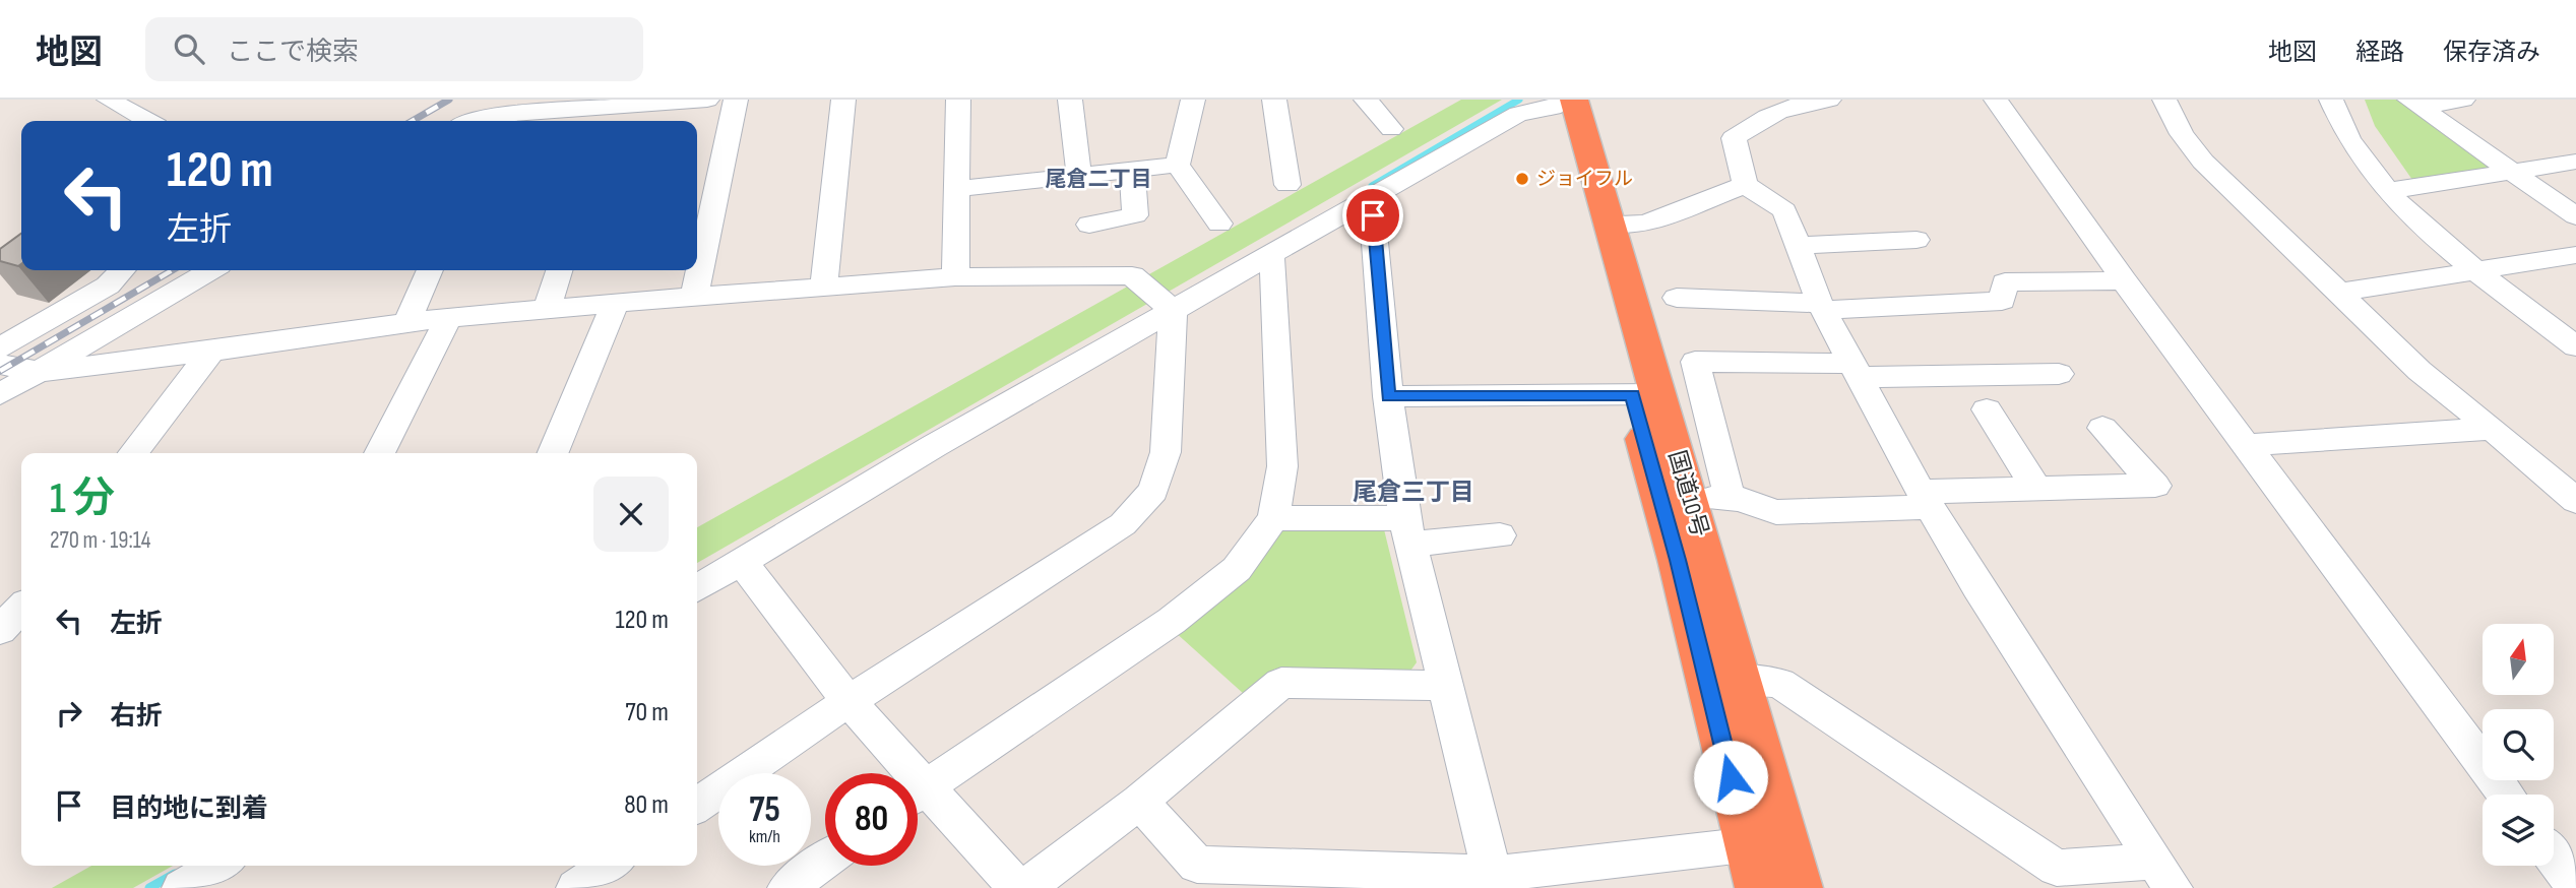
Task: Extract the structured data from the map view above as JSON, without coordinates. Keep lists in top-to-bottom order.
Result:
{
  "streets": {
    "highway": ["国道10号"]
  },
  "districts": ["尾倉二丁目", "尾倉三丁目"],
  "places": ["ジョイフル"],
  "north": "top",
  "page": {
    "header": "地図",
    "search": "ここで検索",
    "nav": ["地図", "経路", "保存済み"],
    "turn": ["120 m", "左折"],
    "heading": ["1 分", "270 m · 19:14"],
    "list": [
      {
        "name": "左折",
        "value": "120 m"
      },
      {
        "name": "右折",
        "value": "70 m"
      },
      {
        "name": "目的地に到着",
        "value": "80 m"
      }
    ],
    "speed": "75 km/h",
    "limit": "80"
  }
}
